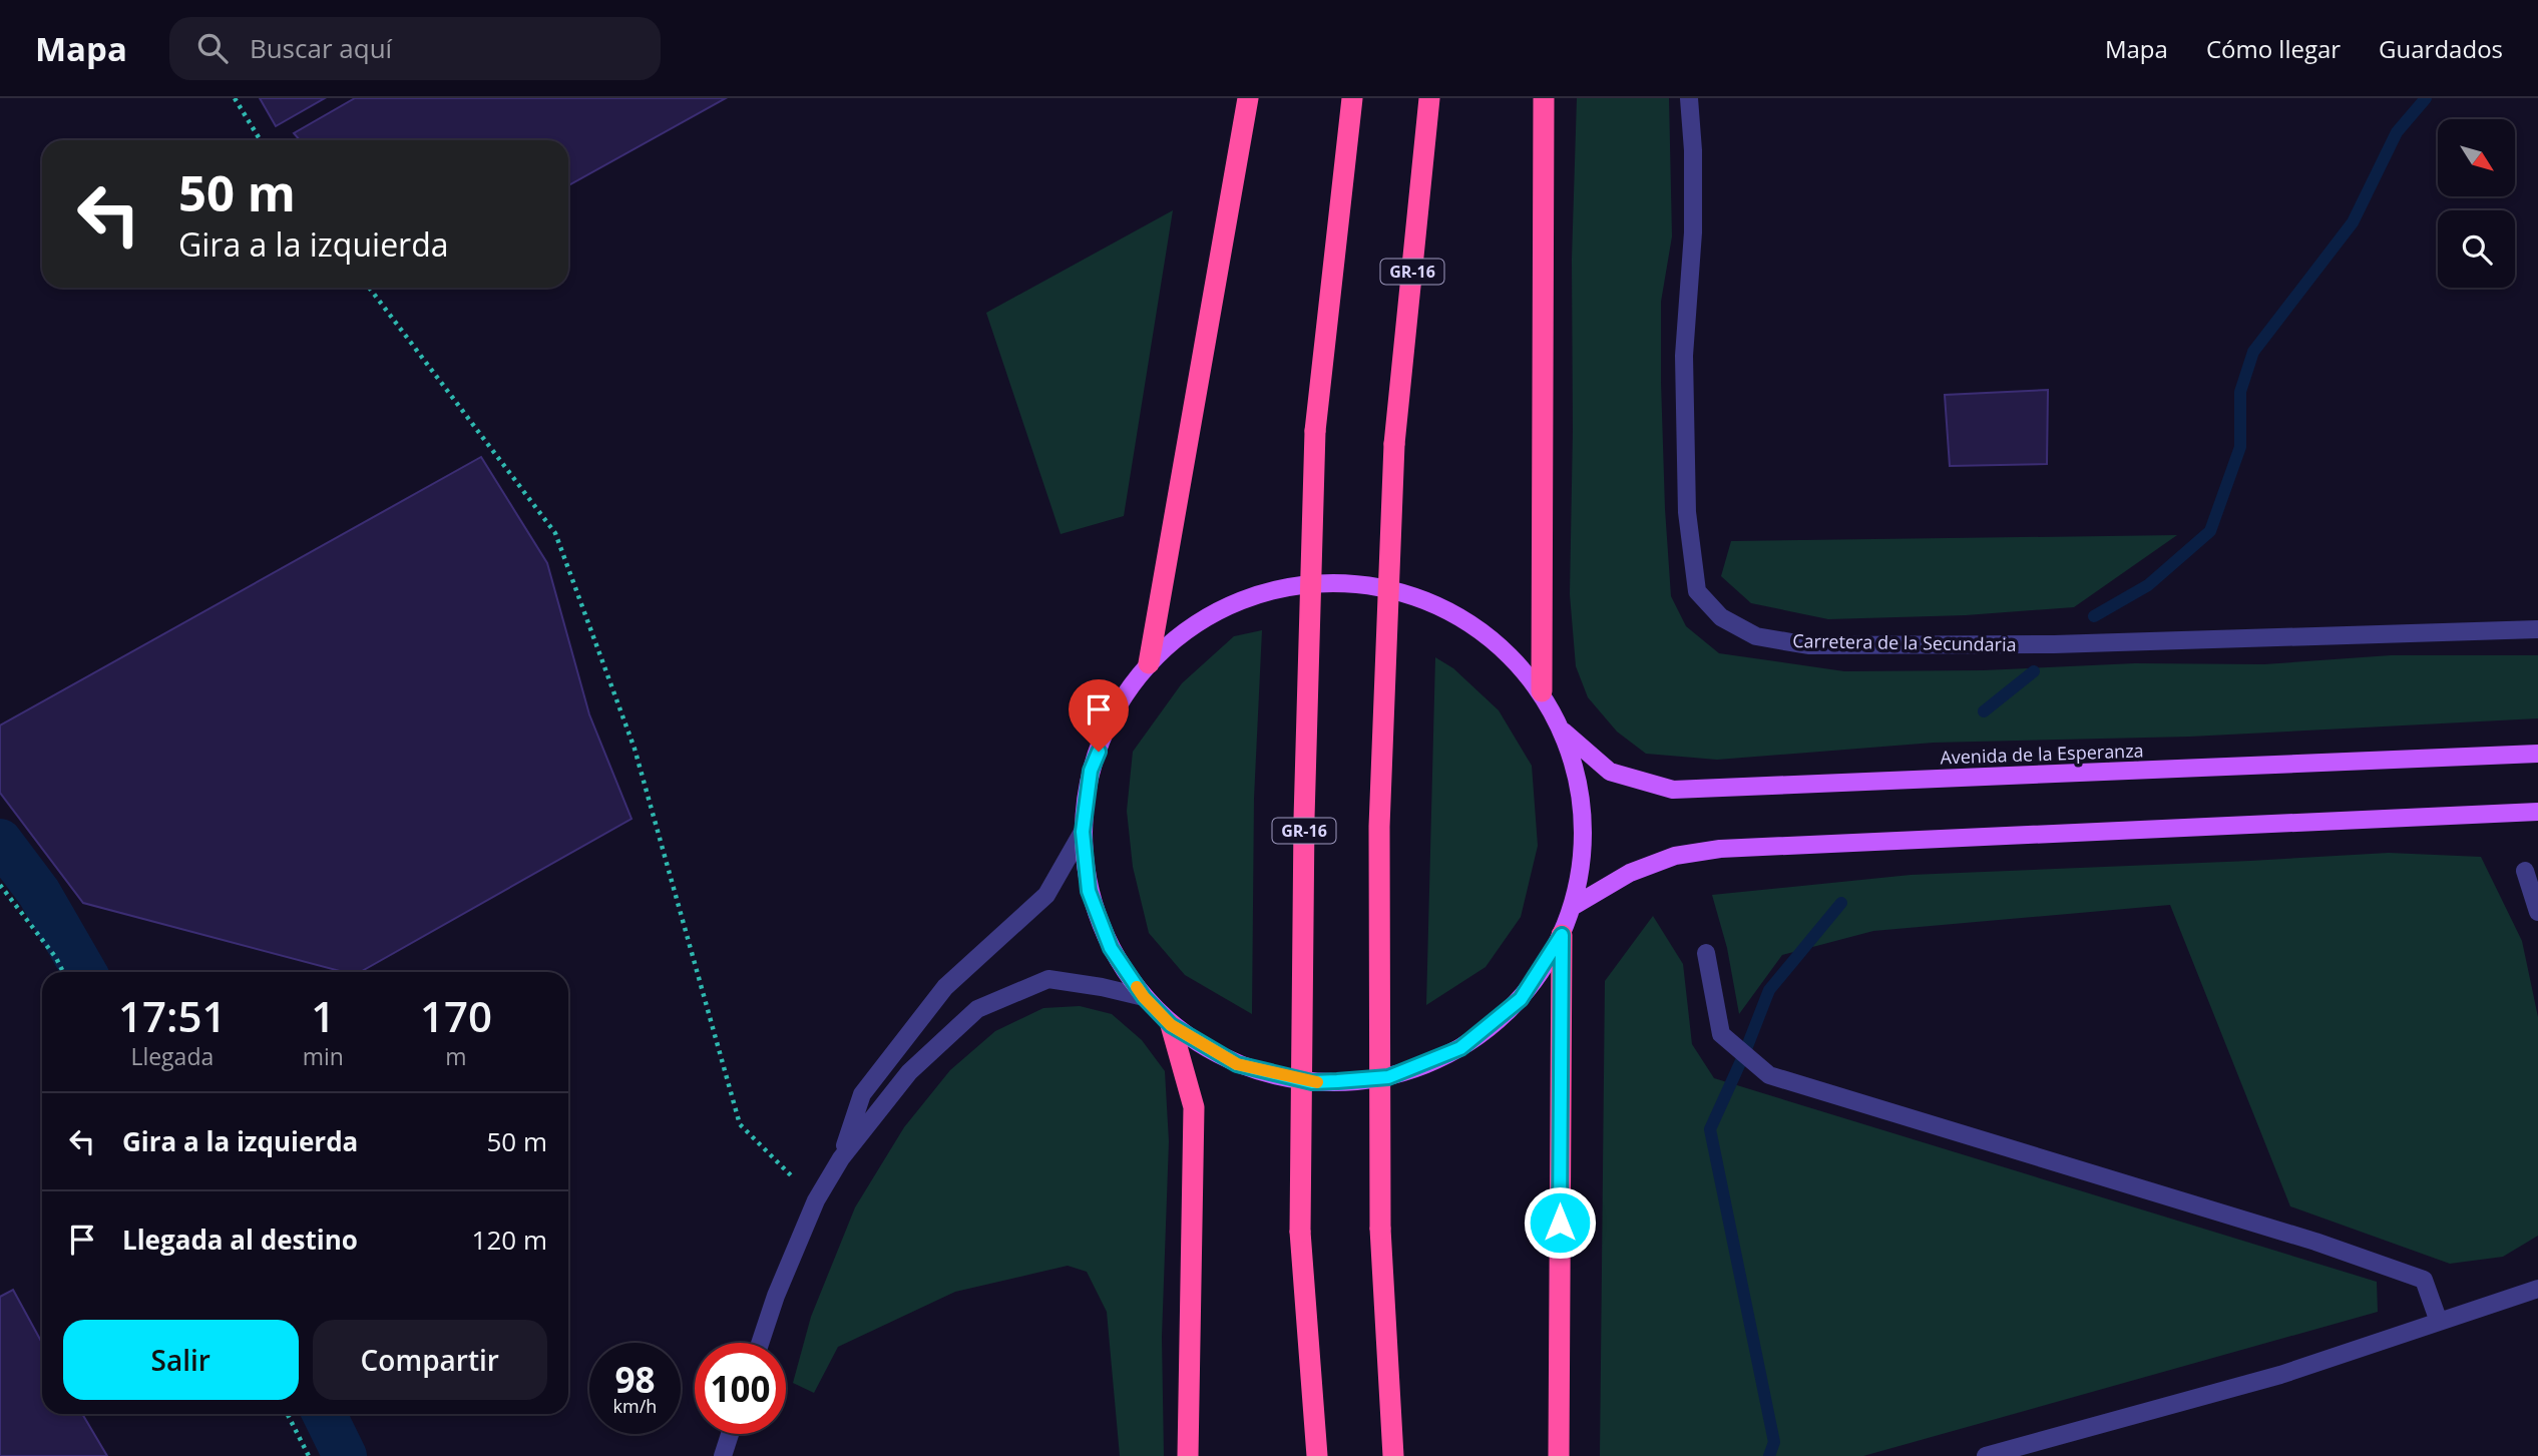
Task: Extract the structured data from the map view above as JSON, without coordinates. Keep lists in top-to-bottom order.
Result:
{
  "streets": {
    "highway": ["GR-16"],
    "main road": ["Avenida de la Esperanza"],
    "street": ["Carretera de la Secundaria"]
  },
  "north": "bottom right",
  "page": {
    "header": "Mapa",
    "search": "Buscar aquí",
    "nav": ["Mapa", "Cómo llegar", "Guardados"],
    "turn": ["50 m", "Gira a la izquierda"],
    "eta": [
      "17:51",
      "Llegada",
      "1",
      "min",
      "170",
      "m"
    ],
    "list": [
      {
        "name": "Gira a la izquierda",
        "value": "50 m"
      },
      {
        "name": "Llegada al destino",
        "value": "120 m"
      }
    ],
    "buttons": ["Salir", "Compartir"],
    "speed": "98 km/h",
    "limit": "100"
  }
}
